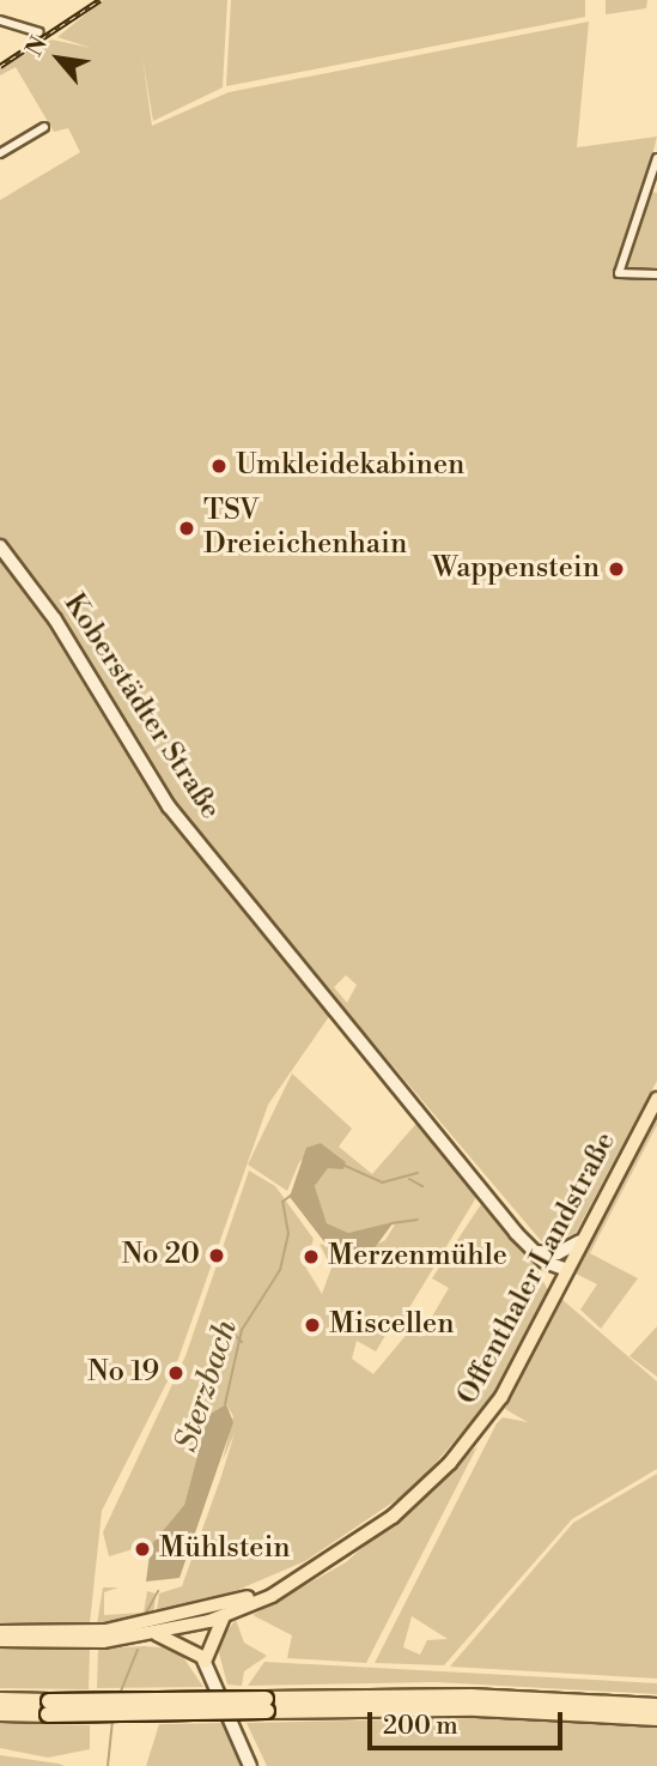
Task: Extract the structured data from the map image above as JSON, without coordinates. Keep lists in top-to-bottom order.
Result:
{
  "streets": {
    "main road": ["Offenthaler Landstraße"],
    "street": ["Koberstädter Straße"]
  },
  "water": ["Sterzbach"],
  "places": [
    "Umkleidekabinen",
    "TSV Dreieichenhain",
    "Wappenstein",
    "No 20",
    "Merzenmühle",
    "Miscellen",
    "No 19",
    "Mühlstein"
  ],
  "scale_bar": "200 m",
  "north": "top left"
}
